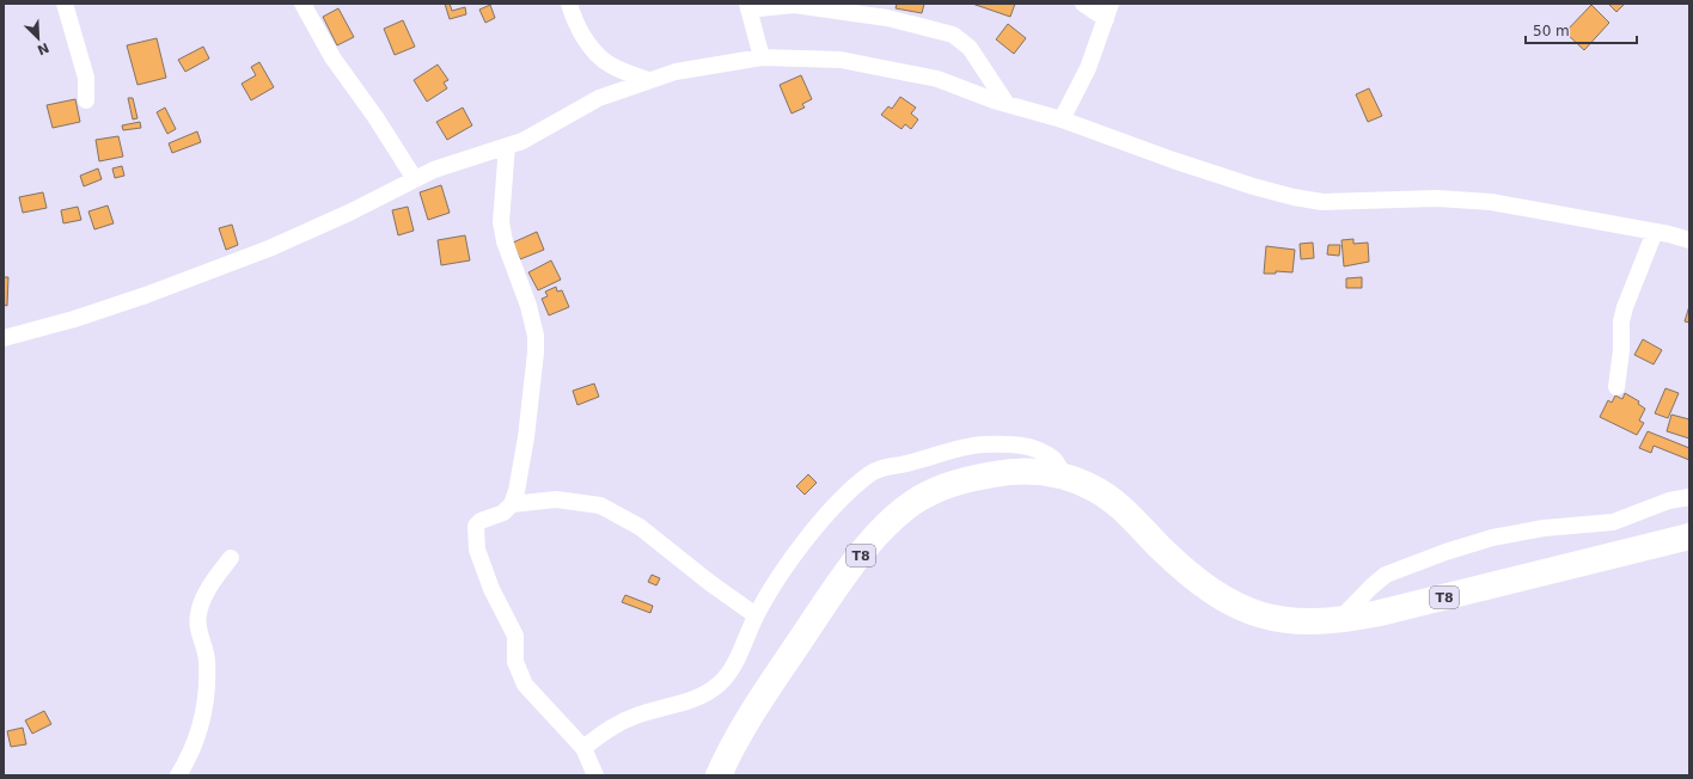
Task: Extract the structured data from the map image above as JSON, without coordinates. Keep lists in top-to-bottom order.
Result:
{
  "streets": {
    "highway": ["T8"]
  },
  "scale_bar": "50 m",
  "north": "bottom right"
}
